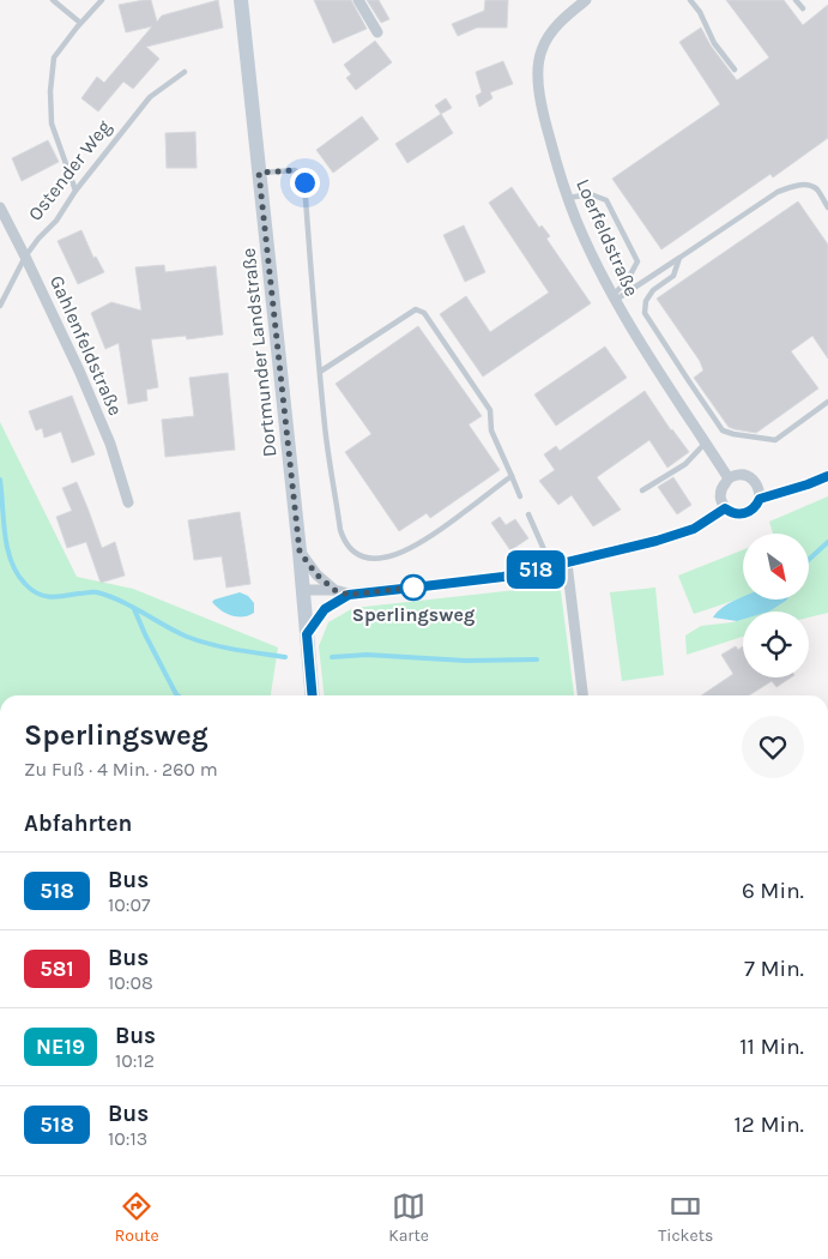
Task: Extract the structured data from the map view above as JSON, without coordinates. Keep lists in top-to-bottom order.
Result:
{
  "streets": {
    "main road": ["Dortmunder Landstraße"],
    "street": ["Loerfeldstraße", "Gahlenfeldstraße"],
    "lane": ["Ostender Weg"]
  },
  "crossings": [
    ["Ostender Weg", "Gahlenfeldstraße"]
  ],
  "places": ["Sperlingsweg"],
  "lines": ["bus line 518"],
  "north": "bottom right",
  "page": {
    "on_map": "518",
    "heading": [
      ["Sperlingsweg", "Zu Fuß · 4 Min. · 260 m"],
      "Abfahrten"
    ],
    "list": [
      {
        "mark": "518",
        "name": "Bus",
        "note": "10:07",
        "value": "6 Min."
      },
      {
        "mark": "581",
        "name": "Bus",
        "note": "10:08",
        "value": "7 Min."
      },
      {
        "mark": "NE19",
        "name": "Bus",
        "note": "10:12",
        "value": "11 Min."
      },
      {
        "mark": "518",
        "name": "Bus",
        "note": "10:13",
        "value": "12 Min."
      }
    ],
    "tabs": ["Route", "Karte", "Tickets"]
  }
}
